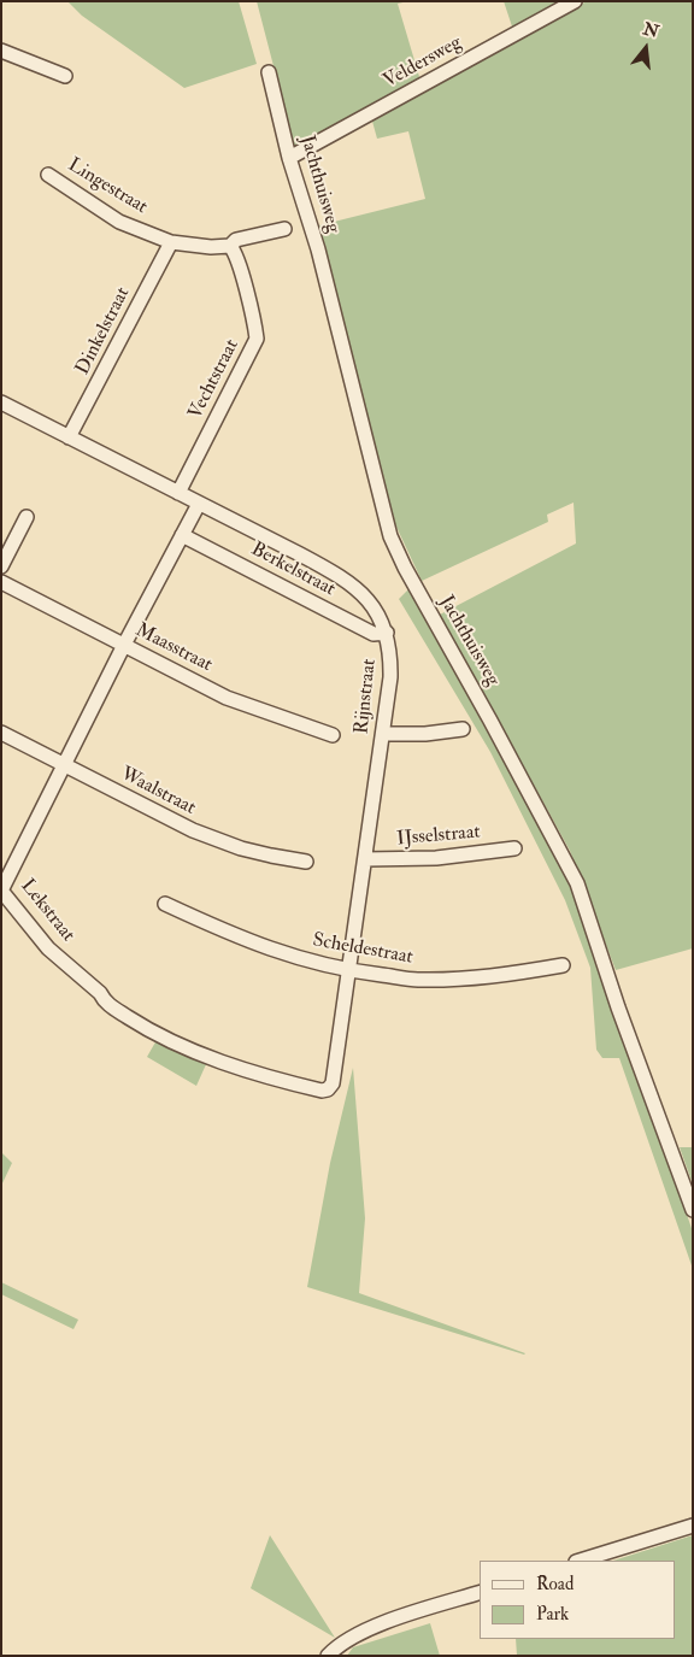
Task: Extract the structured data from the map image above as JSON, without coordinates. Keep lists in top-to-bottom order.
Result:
{
  "streets": {
    "street": [
      "Veldersweg",
      "Jachthuisweg",
      "Lingestraat",
      "Dinkelstraat",
      "Vechtstraat",
      "Berkelstraat",
      "Maasstraat",
      "Rijnstraat",
      "Waalstraat",
      "IJsselstraat",
      "Lekstraat",
      "Scheldestraat"
    ]
  },
  "crossings": [
    ["Veldersweg", "Jachthuisweg"],
    ["Lingestraat", "Dinkelstraat"],
    ["Lingestraat", "Vechtstraat"],
    ["Dinkelstraat", "Rijnstraat"],
    ["Vechtstraat", "Rijnstraat"],
    ["Berkelstraat", "Rijnstraat"],
    ["Berkelstraat", "Lekstraat"],
    ["Maasstraat", "Lekstraat"],
    ["Rijnstraat", "IJsselstraat"],
    ["Rijnstraat", "Lekstraat"],
    ["Rijnstraat", "Scheldestraat"],
    ["Waalstraat", "Lekstraat"]
  ],
  "legend": ["Road", "Park"],
  "north": "top"
}
